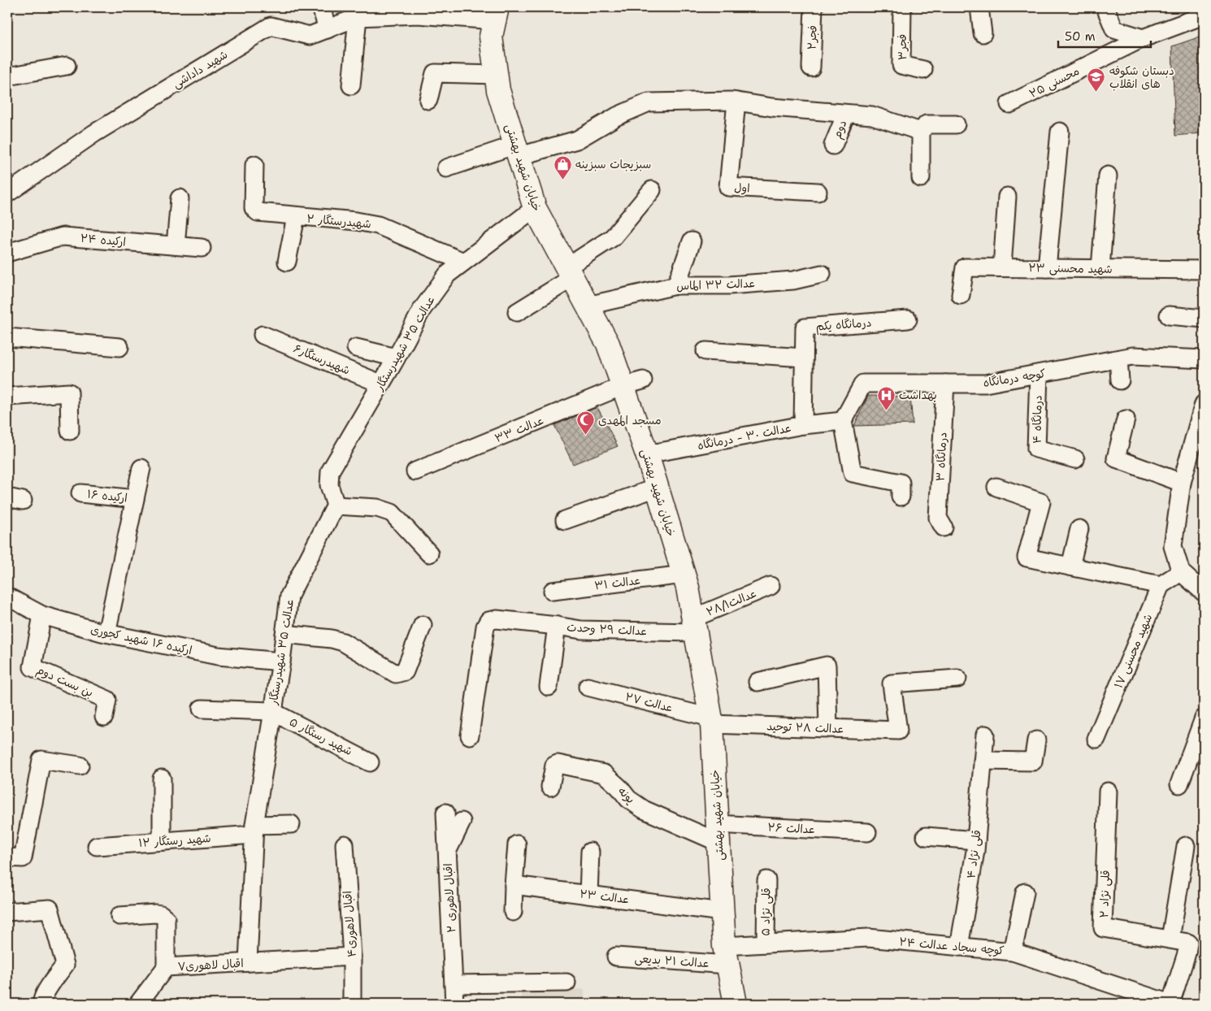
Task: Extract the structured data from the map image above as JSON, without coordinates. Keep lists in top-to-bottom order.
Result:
{
  "streets": {
    "main road": ["خیابان شهید بهشتی"],
    "street": [
      "فجر۲",
      "فجر۳",
      "شهید داداشی",
      "محسنی ۲۵",
      "دوم",
      "اول",
      "شهیدرستگار ۲",
      "ارکیده ۲۴",
      "شهید محسنی ۲۳",
      "عدالت ۳۲ الماس",
      "درمانگاه یکم",
      "عدالت ۳۵ شهیدرستگار",
      "شهیدرستگار۶",
      "کوچه درمانگاه",
      "درمانگاه ۴",
      "عدالت ۳۳",
      "عدالت ۳۰ - درمانگاه",
      "درمانگاه ۳",
      "ارکیده ۱۶",
      "عدالت ۳۱",
      "عدالت۲۸/۱",
      "عدالت ۲۹ وحدت",
      "ارکیده ۱۶ شهید کجوری",
      "شهید محسنی ۱۷",
      "بن بست دوم",
      "عدالت ۲۷",
      "عدالت ۲۸ توحید",
      "شهید رستگار ۵",
      "پونه",
      "عدالت ۲۶",
      "شهید رستگار ۱۲",
      "قلی نژاد ۴",
      "قلی نژاد ۲",
      "عدالت ۲۳",
      "اقبال لاهوری ۲",
      "قلی نژاد ۵",
      "اقبال لاهوری۴",
      "کوچه سجاد عدالت ۲۴",
      "عدالت ۲۱ بدیعی",
      "اقبال لاهوری۷"
    ]
  },
  "crossings": [
    ["خیابان شهید بهشتی", "عدالت ۳۲ الماس"],
    ["خیابان شهید بهشتی", "عدالت ۳۵ شهیدرستگار"],
    ["خیابان شهید بهشتی", "عدالت ۳۳"],
    ["خیابان شهید بهشتی", "عدالت ۳۰ - درمانگاه"],
    ["خیابان شهید بهشتی", "عدالت ۳۱"],
    ["خیابان شهید بهشتی", "عدالت۲۸/۱"],
    ["خیابان شهید بهشتی", "عدالت ۲۹ وحدت"],
    ["خیابان شهید بهشتی", "عدالت ۲۷"],
    ["خیابان شهید بهشتی", "عدالت ۲۸ توحید"],
    ["خیابان شهید بهشتی", "پونه"],
    ["خیابان شهید بهشتی", "عدالت ۲۶"],
    ["خیابان شهید بهشتی", "عدالت ۲۳"],
    ["خیابان شهید بهشتی", "کوچه سجاد عدالت ۲۴"],
    ["خیابان شهید بهشتی", "عدالت ۲۱ بدیعی"],
    ["شهیدرستگار ۲", "عدالت ۳۵ شهیدرستگار"],
    ["درمانگاه یکم", "عدالت ۳۰ - درمانگاه"],
    ["عدالت ۳۵ شهیدرستگار", "شهیدرستگار۶"],
    ["عدالت ۳۵ شهیدرستگار", "ارکیده ۱۶ شهید کجوری"],
    ["عدالت ۳۵ شهیدرستگار", "شهید رستگار ۵"],
    ["عدالت ۳۵ شهیدرستگار", "شهید رستگار ۱۲"],
    ["عدالت ۳۵ شهیدرستگار", "اقبال لاهوری۷"],
    ["کوچه درمانگاه", "درمانگاه ۴"],
    ["کوچه درمانگاه", "عدالت ۳۰ - درمانگاه"],
    ["کوچه درمانگاه", "درمانگاه ۳"],
    ["عدالت۲۸/۱", "عدالت ۲۹ وحدت"],
    ["ارکیده ۱۶ شهید کجوری", "بن بست دوم"],
    ["عدالت ۲۷", "عدالت ۲۸ توحید"],
    ["پونه", "عدالت ۲۶"],
    ["قلی نژاد ۴", "کوچه سجاد عدالت ۲۴"],
    ["قلی نژاد ۲", "کوچه سجاد عدالت ۲۴"],
    ["قلی نژاد ۵", "کوچه سجاد عدالت ۲۴"],
    ["اقبال لاهوری۴", "اقبال لاهوری۷"],
    ["کوچه سجاد عدالت ۲۴", "عدالت ۲۱ بدیعی"]
  ],
  "places": {
    "school or university": ["دبستان شکوفه های انقلاب"],
    "shop": ["سبزیجات سبزینه"],
    "hospital": ["بهداشت"],
    "mosque": ["مسجد المهدی"]
  },
  "scale_bar": "50 m"
}
